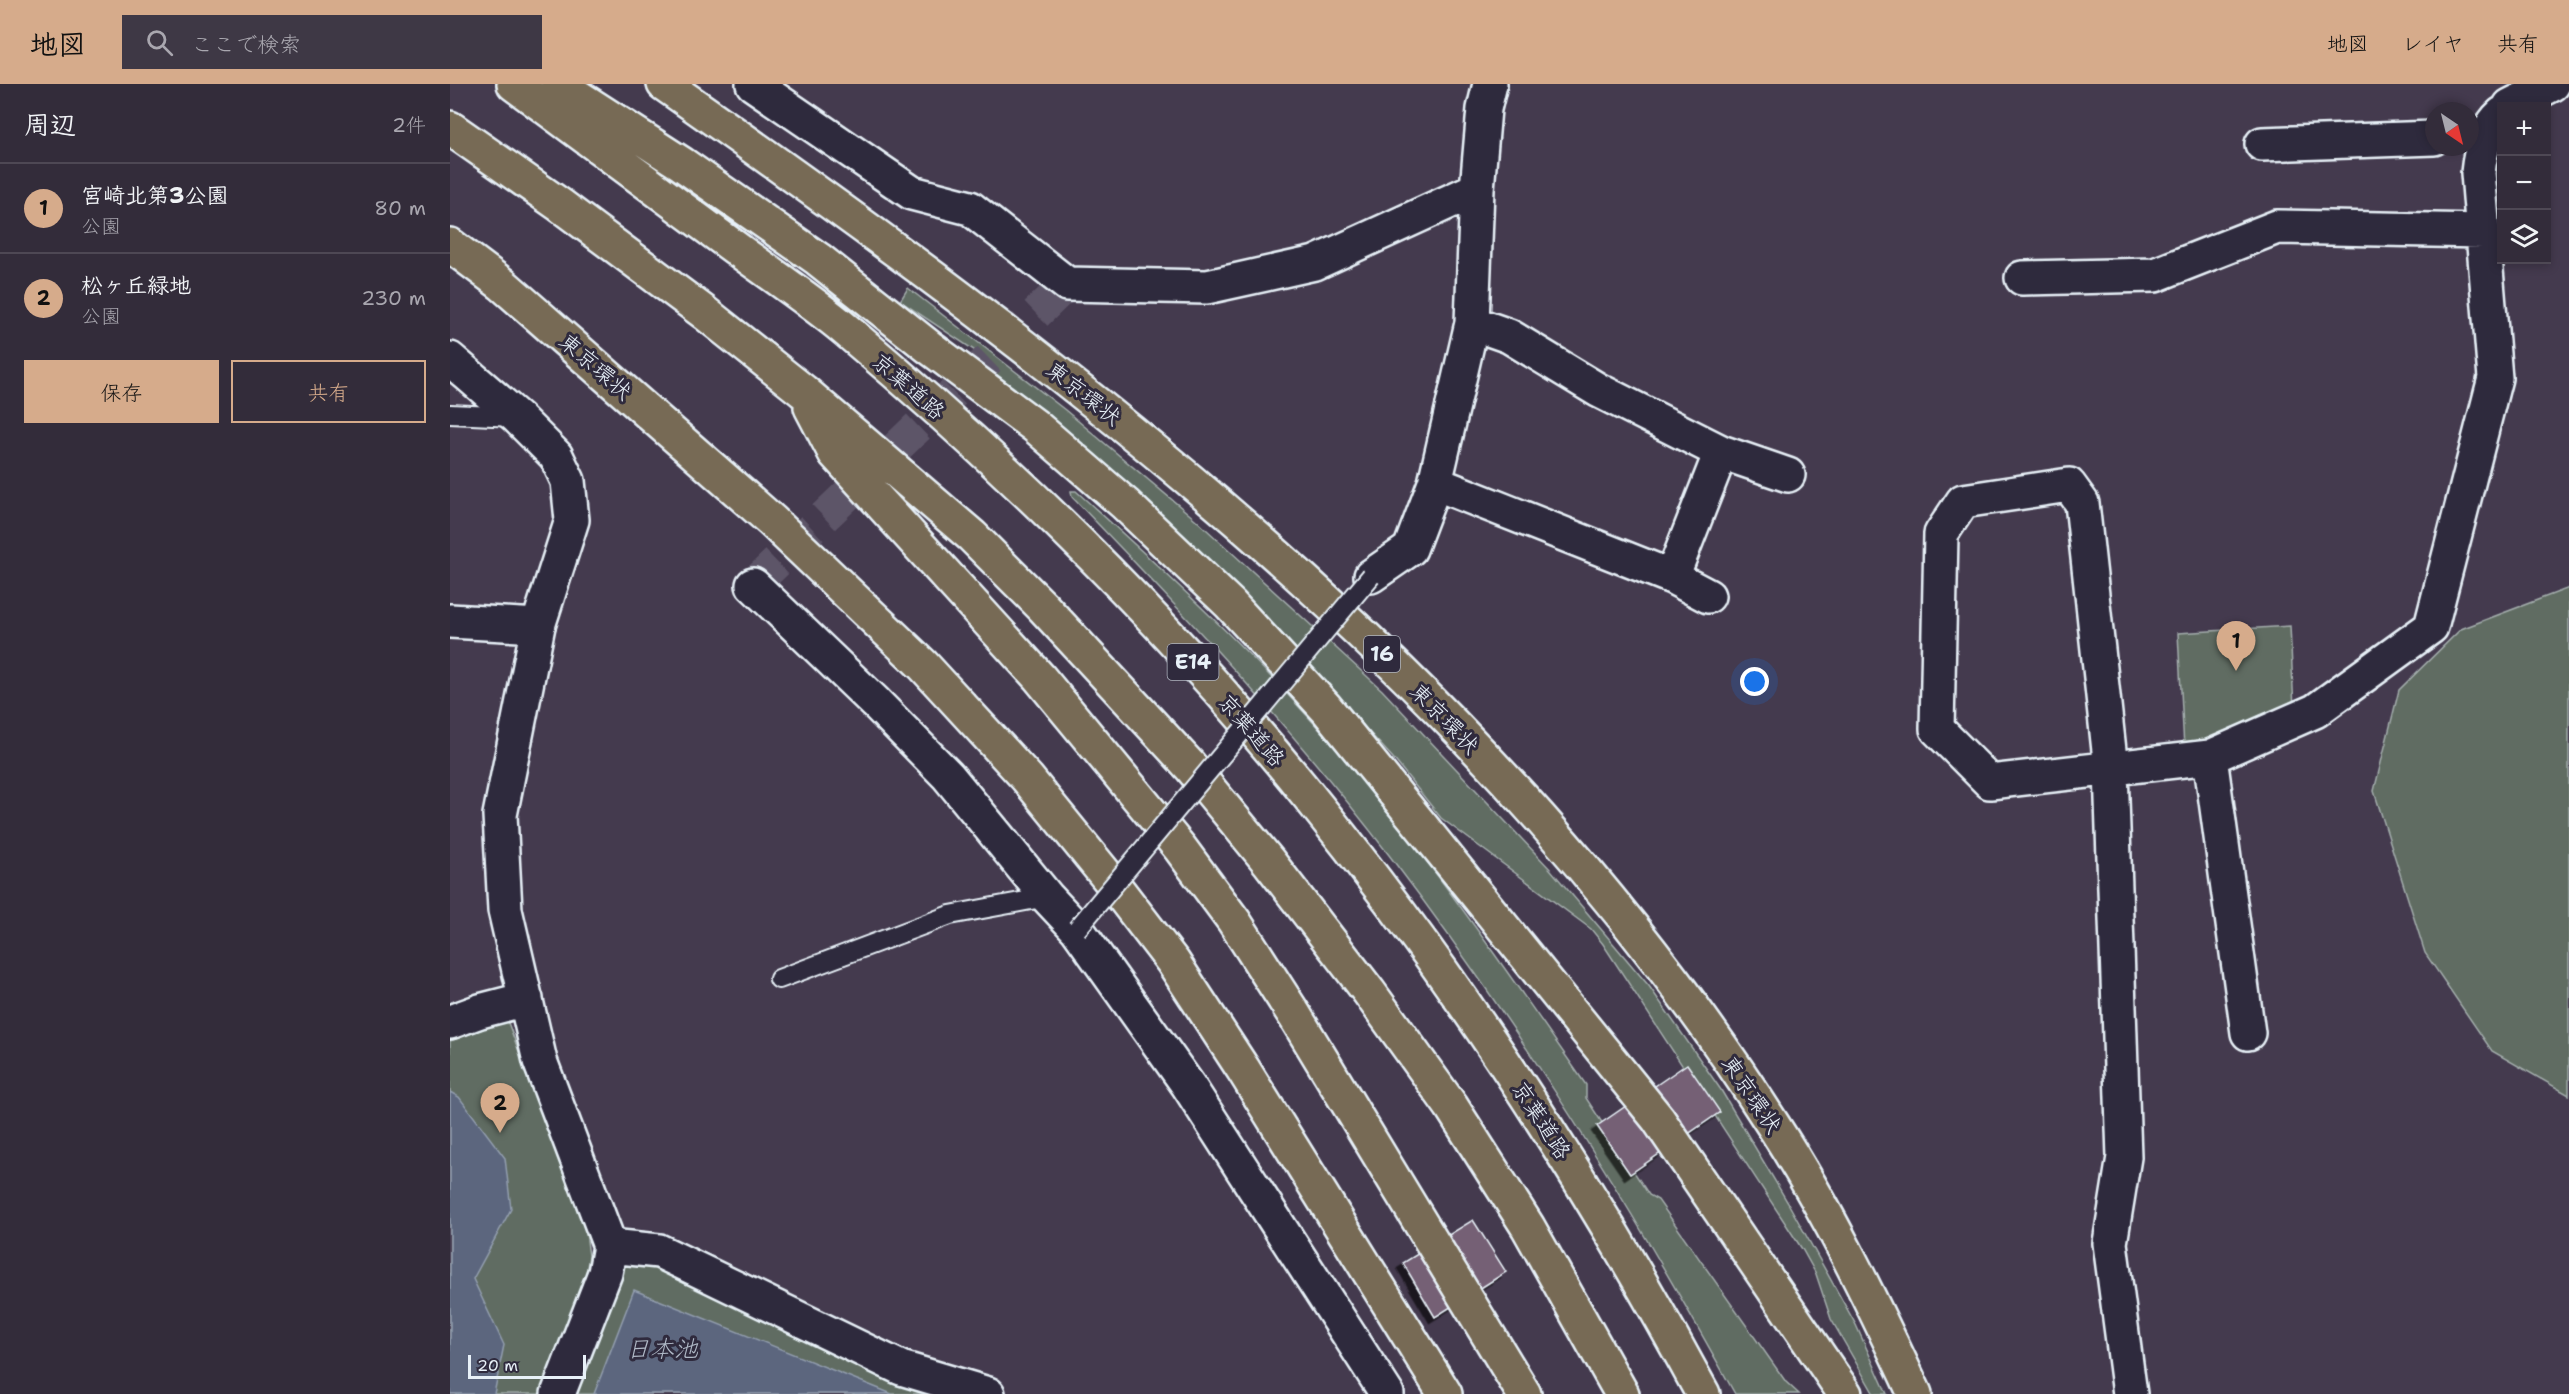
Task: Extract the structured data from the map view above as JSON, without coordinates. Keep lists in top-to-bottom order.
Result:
{
  "streets": {
    "highway": [
      "東京環状",
      "京葉道路",
      "16",
      "E14"
    ]
  },
  "water": ["日本池"],
  "scale_bar": "20 m",
  "north": "bottom right",
  "page": {
    "header": "地図",
    "search": "ここで検索",
    "nav": ["地図", "レイヤ", "共有"],
    "heading": ["周辺", "2件"],
    "map_buttons": ["+", "−"],
    "list": [
      {
        "mark": "1",
        "name": "宮崎北第3公園",
        "note": "公園",
        "value": "80 m"
      },
      {
        "mark": "2",
        "name": "松ヶ丘緑地",
        "note": "公園",
        "value": "230 m"
      }
    ],
    "buttons": ["保存", "共有"],
    "pins": ["1", "2"],
    "scale": "20 m"
  }
}
